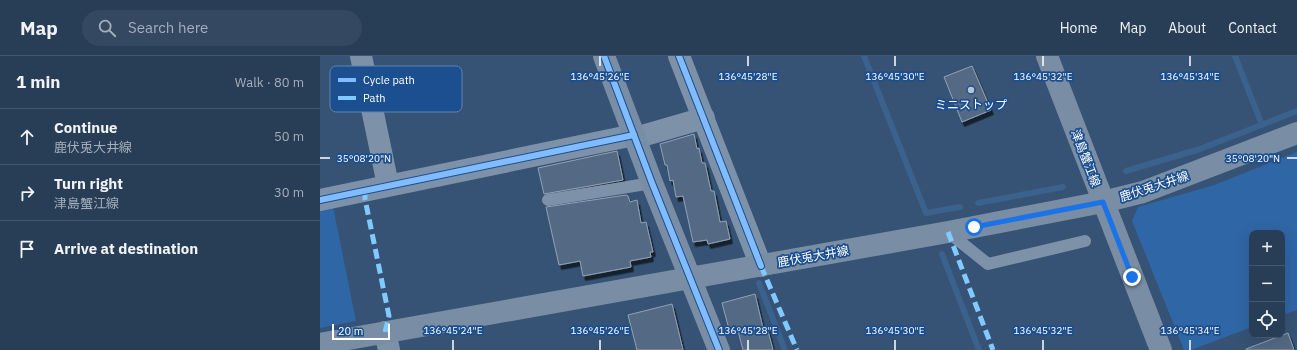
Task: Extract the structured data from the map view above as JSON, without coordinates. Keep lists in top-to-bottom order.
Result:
{
  "streets": {
    "main road": ["津島蟹江線", "鹿伏兎大井線"]
  },
  "crossings": [
    ["津島蟹江線", "鹿伏兎大井線"]
  ],
  "places": ["ミニストップ"],
  "legend": ["Cycle path", "Path"],
  "scale_bar": "20 m",
  "page": {
    "header": "Map",
    "search": "Search here",
    "nav": [
      "Home",
      "Map",
      "About",
      "Contact"
    ],
    "heading": ["1 min", "Walk · 80 m"],
    "list": [
      ["Continue", "鹿伏兎大井線", "50 m"],
      ["Turn right", "津島蟹江線", "30 m"],
      "Arrive at destination"
    ],
    "map_buttons": ["+", "−"],
    "scale": "20 m"
  },
  "coordinates": [
    "136°45'26\"E",
    "136°45'28\"E",
    "136°45'30\"E",
    "136°45'32\"E",
    "136°45'34\"E",
    "35°08'20\"N",
    "136°45'24\"E"
  ]
}
